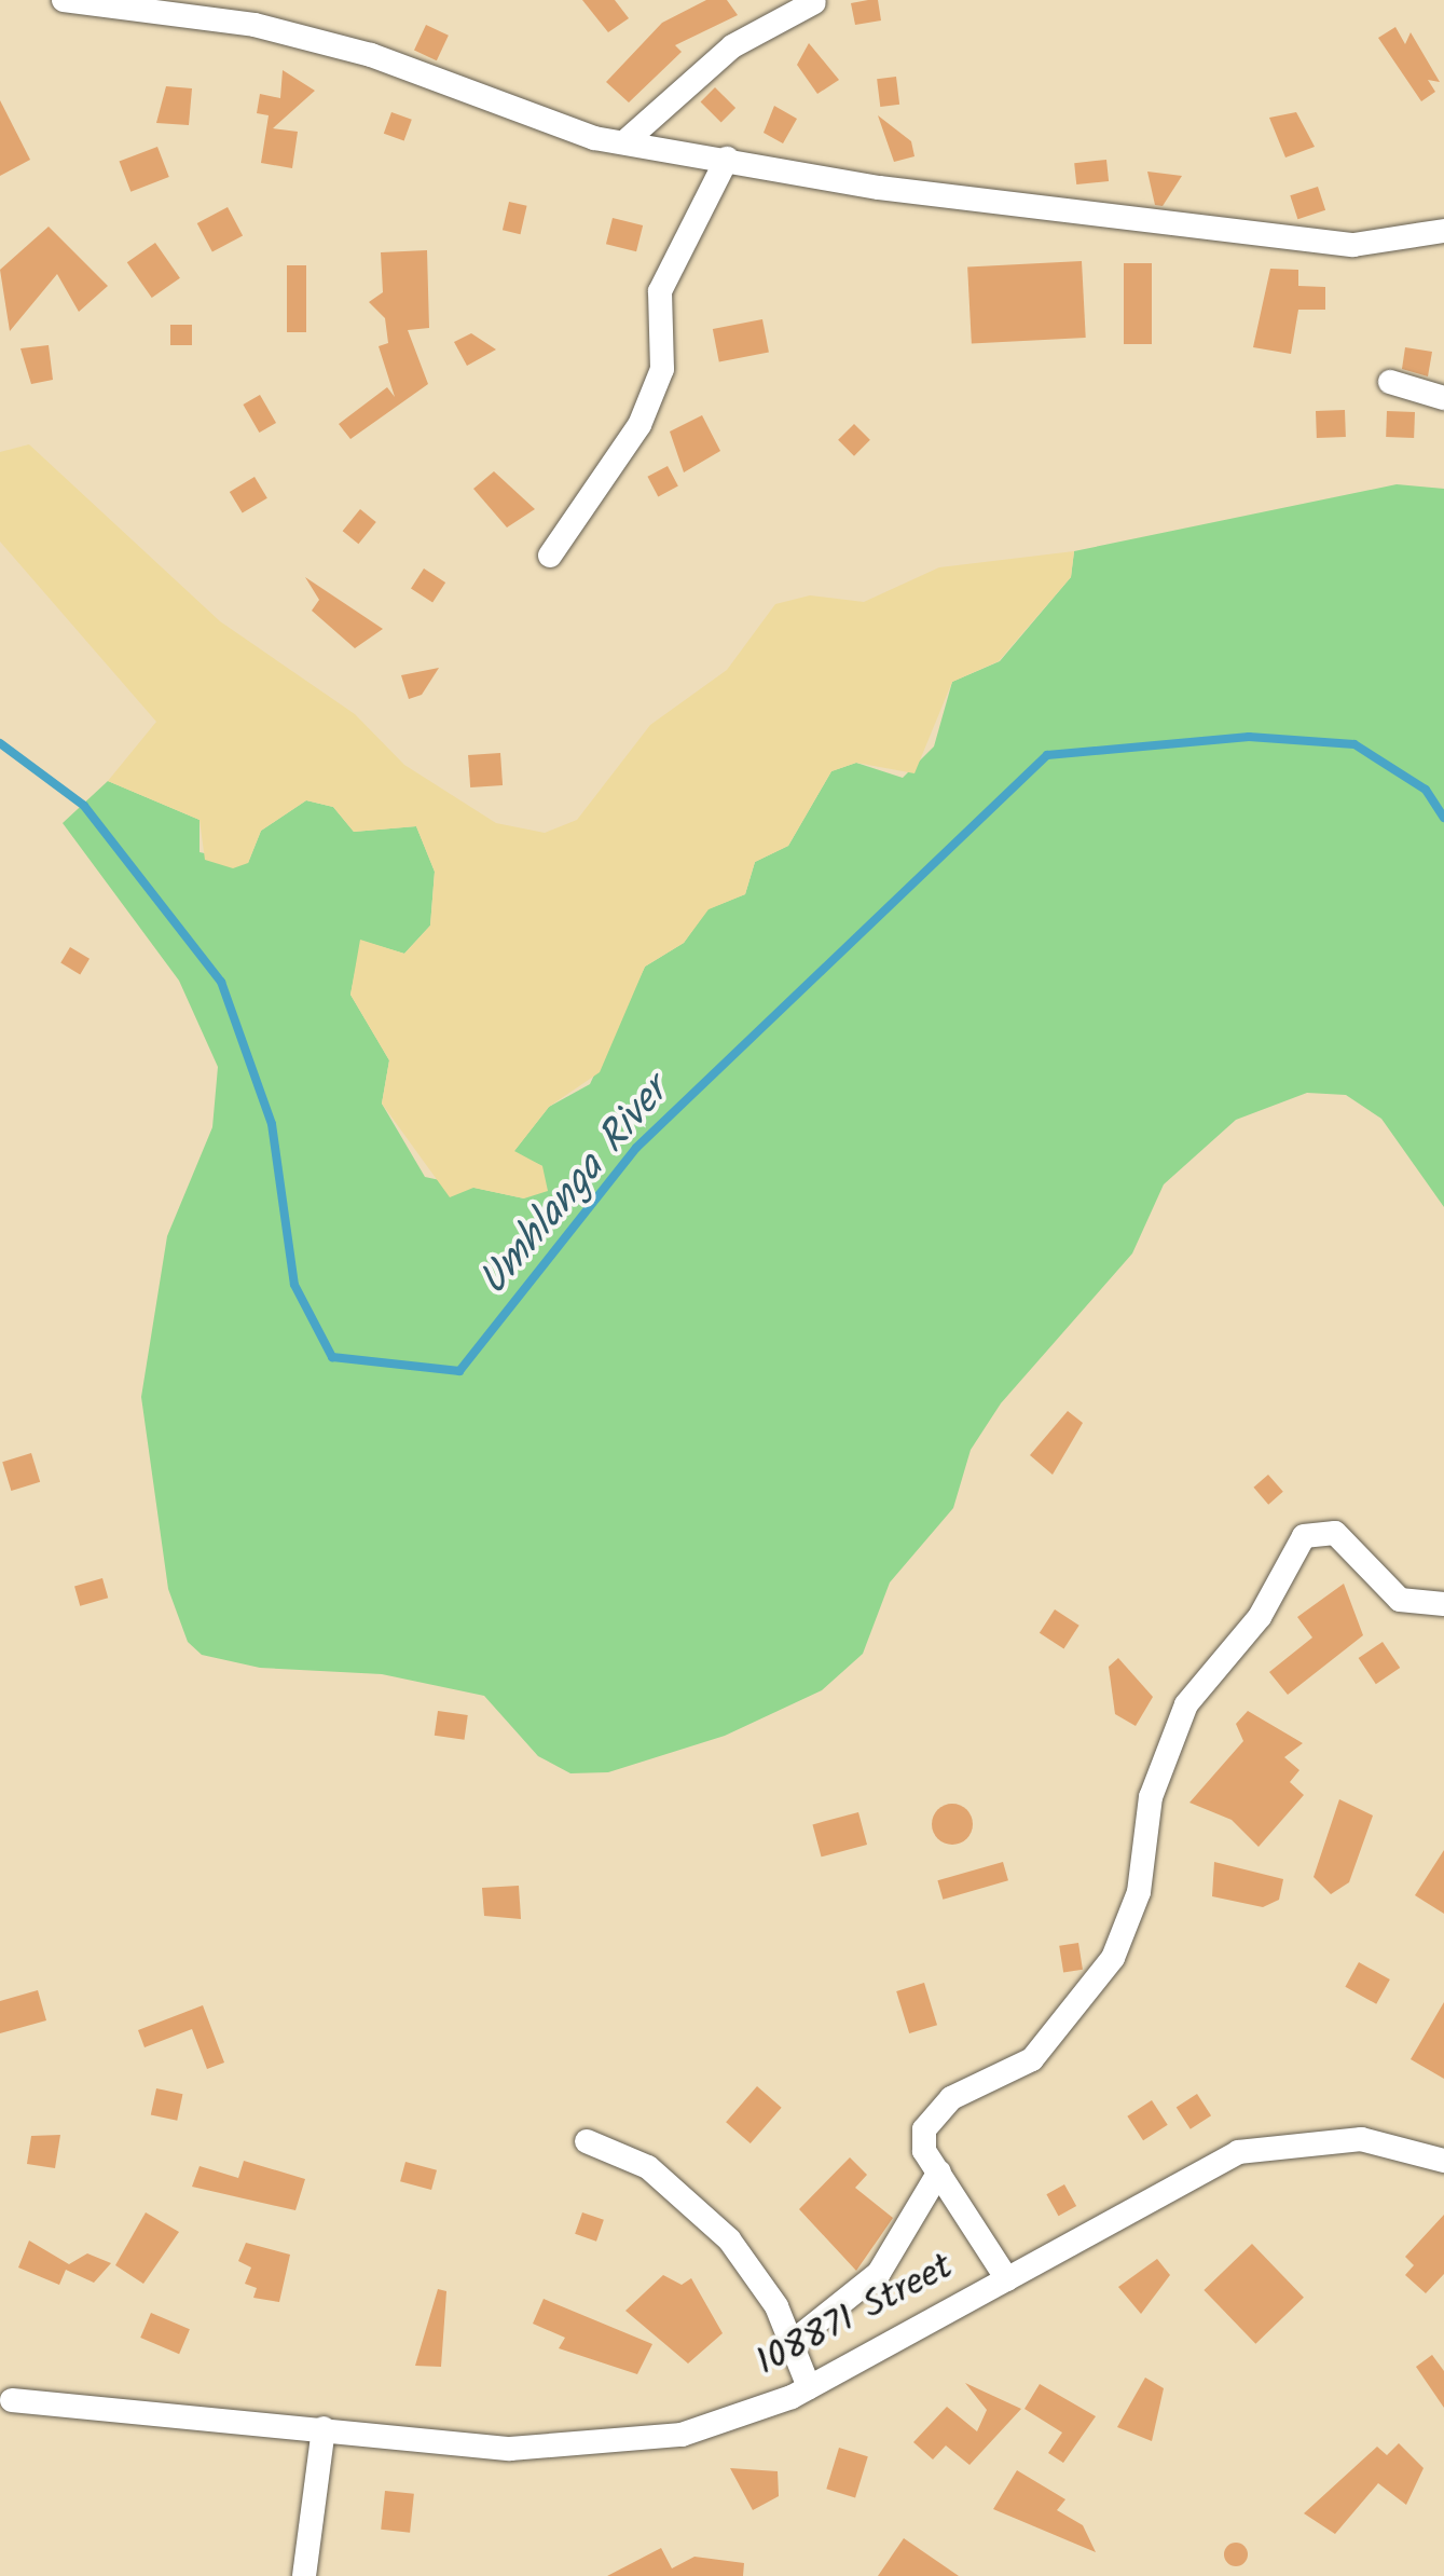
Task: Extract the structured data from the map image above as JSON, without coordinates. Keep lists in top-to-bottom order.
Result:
{
  "streets": {
    "street": ["108871 Street"]
  },
  "water": ["Umhlanga River"]
}
